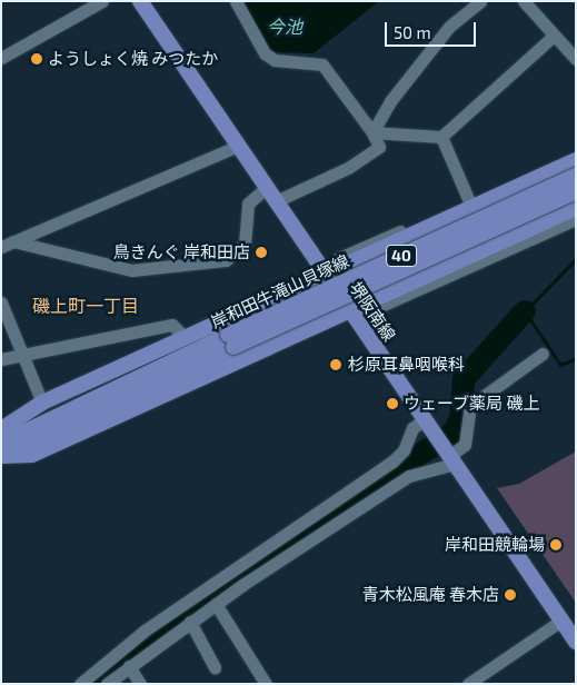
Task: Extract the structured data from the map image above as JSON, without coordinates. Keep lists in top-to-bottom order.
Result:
{
  "streets": {
    "main road": ["40", "岸和田牛滝山貝塚線", "堺阪南線"]
  },
  "districts": ["磯上町一丁目"],
  "water": ["今池"],
  "places": [
    "ようしょく焼 みつたか",
    "鳥きんぐ 岸和田店",
    "杉原耳鼻咽喉科",
    "ウェーブ薬局 磯上",
    "岸和田競輪場",
    "青木松風庵 春木店"
  ],
  "scale_bar": "50 m"
}
